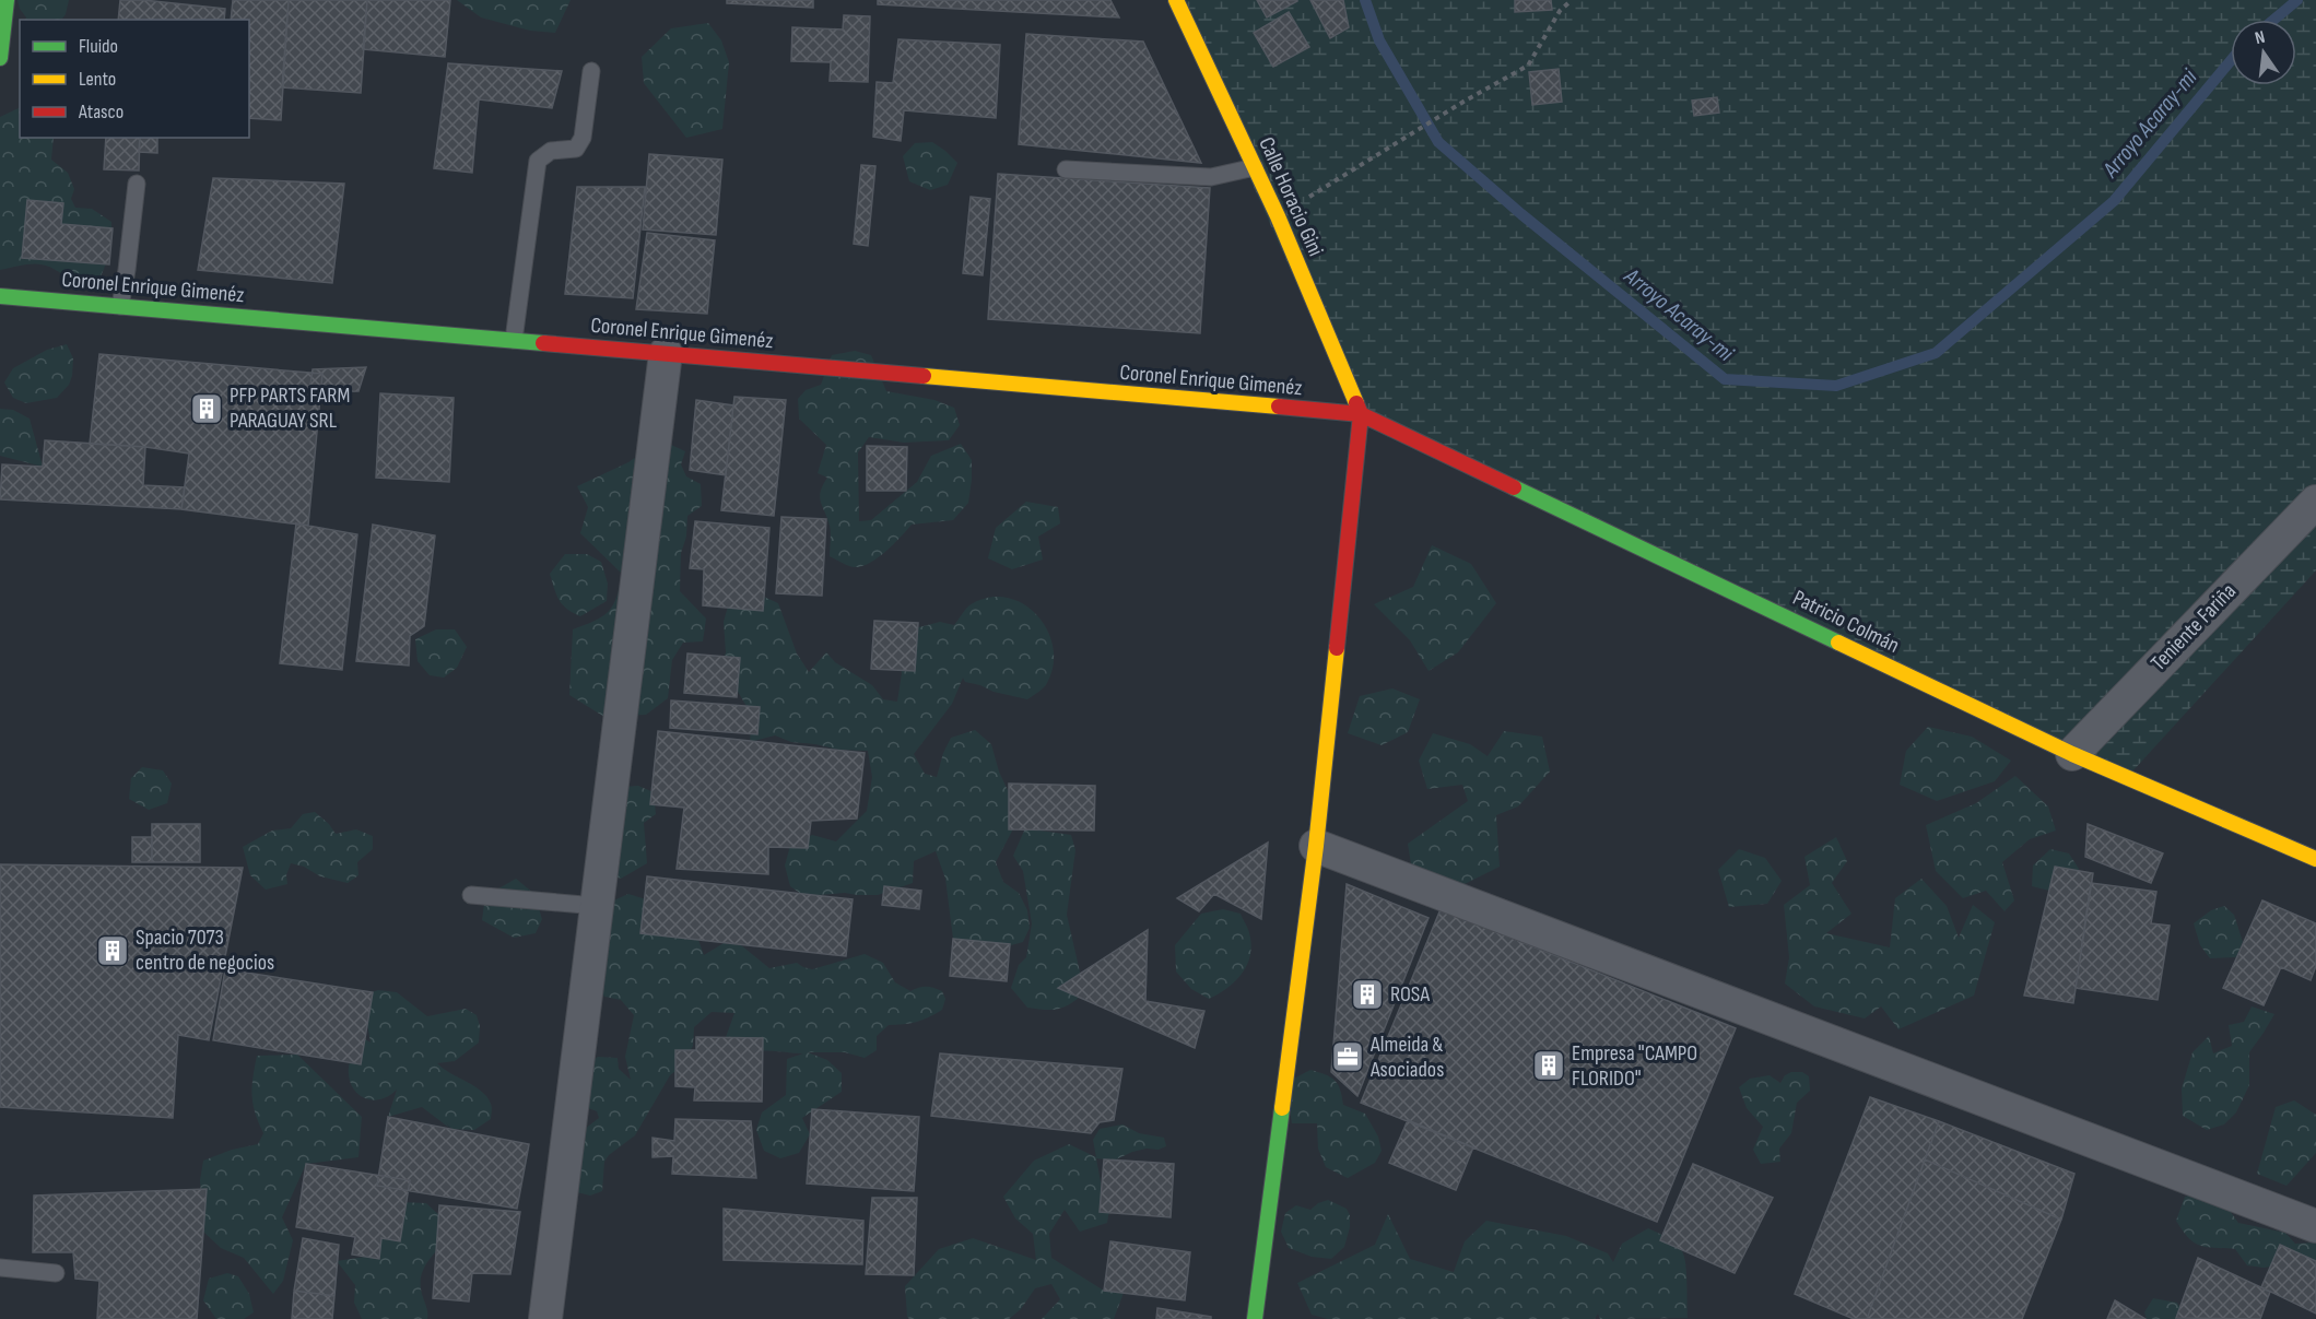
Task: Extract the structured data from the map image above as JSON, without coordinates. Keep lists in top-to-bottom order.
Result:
{
  "streets": {
    "street": [
      "Calle Horacio Gini",
      "Coronel Enrique Gimenéz",
      "Patricio Colmán",
      "Teniente Fariña"
    ]
  },
  "crossings": [
    ["Calle Horacio Gini", "Coronel Enrique Gimenéz"],
    ["Calle Horacio Gini", "Patricio Colmán"],
    ["Coronel Enrique Gimenéz", "Patricio Colmán"],
    ["Patricio Colmán", "Teniente Fariña"]
  ],
  "water": ["Arroyo Acaray-mi"],
  "places": {
    "building": [
      "PFP PARTS FARM PARAGUAY SRL",
      "Spacio 7073 centro de negocios",
      "ROSA",
      "Empresa \"CAMPO FLORIDO\""
    ],
    "office": ["Almeida & Asociados"]
  },
  "legend": ["Fluido", "Lento", "Atasco"],
  "north": "top"
}
